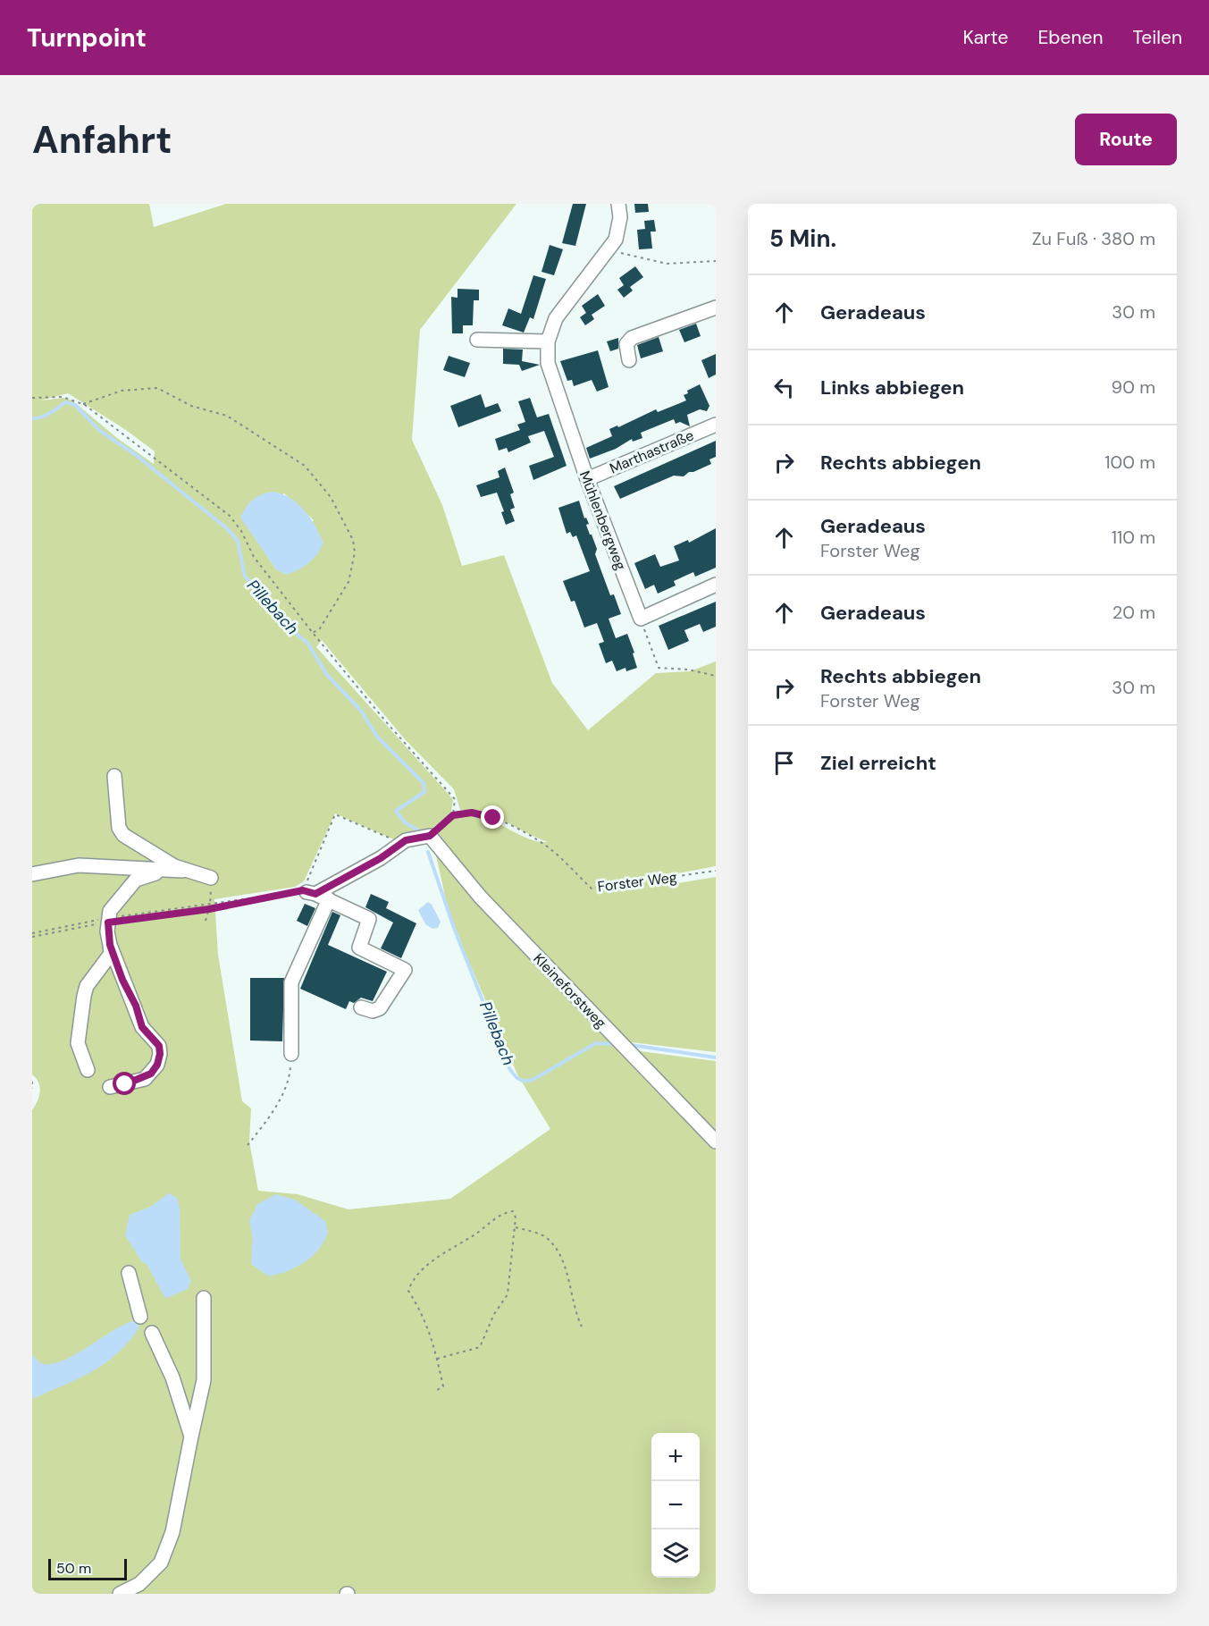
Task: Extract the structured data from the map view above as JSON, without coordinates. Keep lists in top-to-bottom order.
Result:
{
  "streets": {
    "street": ["Marthastraße", "Mühlenbergweg", "Kleineforstweg"],
    "path": ["Forster Weg"]
  },
  "crossings": [
    ["Marthastraße", "Mühlenbergweg"]
  ],
  "water": ["Pillebach"],
  "scale_bar": "50 m",
  "page": {
    "header": "Turnpoint",
    "nav": ["Karte", "Ebenen", "Teilen"],
    "buttons": "Route",
    "title": "Anfahrt",
    "heading": ["5 Min.", "Zu Fuß · 380 m"],
    "list": [
      ["Geradeaus", "30 m"],
      ["Links abbiegen", "90 m"],
      ["Rechts abbiegen", "100 m"],
      ["Geradeaus", "Forster Weg", "110 m"],
      ["Geradeaus", "20 m"],
      ["Rechts abbiegen", "Forster Weg", "30 m"],
      "Ziel erreicht"
    ],
    "map_buttons": ["+", "−"],
    "scale": "50 m"
  }
}
